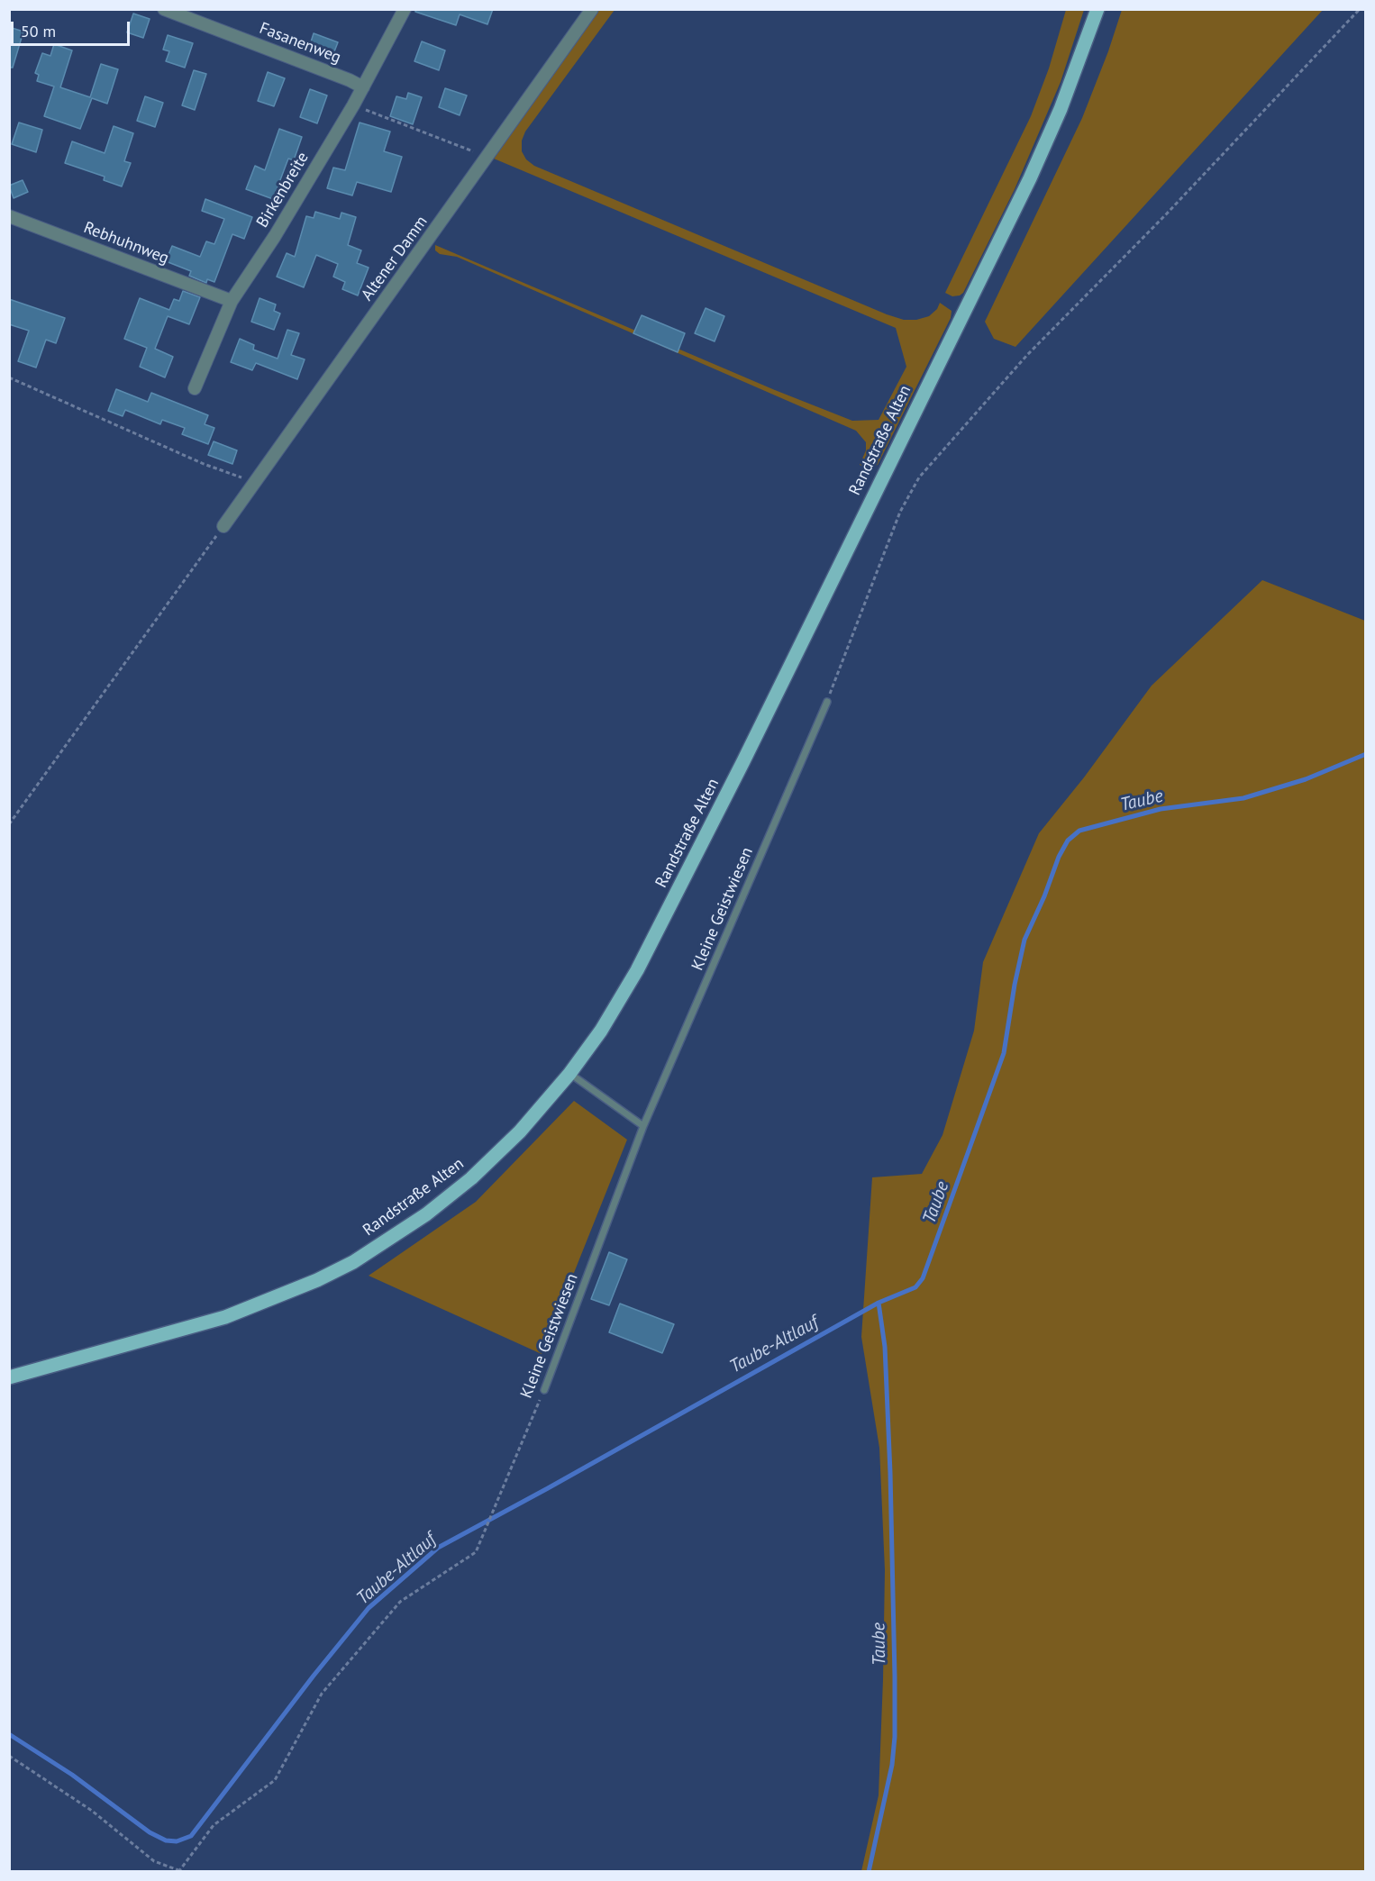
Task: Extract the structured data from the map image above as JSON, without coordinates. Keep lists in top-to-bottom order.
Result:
{
  "streets": {
    "main road": ["Randstraße Alten"],
    "street": [
      "Fasanenweg",
      "Birkenbreite",
      "Rebhuhnweg",
      "Altener Damm"
    ],
    "lane": ["Kleine Geistwiesen"]
  },
  "crossings": [
    ["Fasanenweg", "Birkenbreite"],
    ["Birkenbreite", "Rebhuhnweg"]
  ],
  "water": ["Taube", "Taube-Altlauf"],
  "scale_bar": "50 m"
}
